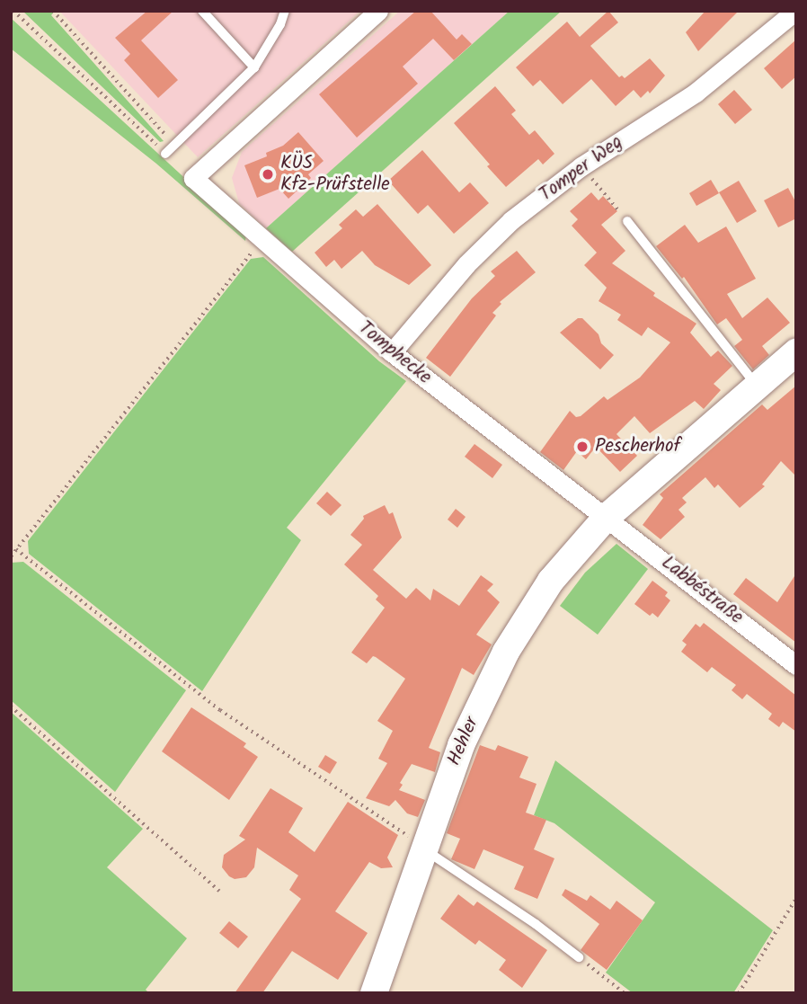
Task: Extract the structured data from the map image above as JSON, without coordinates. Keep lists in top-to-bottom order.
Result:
{
  "streets": {
    "main road": ["Hehler"],
    "street": ["Tomper Weg", "Tomphecke", "Labbéstraße"]
  },
  "crossings": [
    ["Tomper Weg", "Tomphecke"],
    ["Tomphecke", "Labbéstraße"],
    ["Tomphecke", "Hehler"],
    ["Labbéstraße", "Hehler"]
  ],
  "places": ["KÜS Kfz-Prüfstelle", "Pescherhof"]
}
